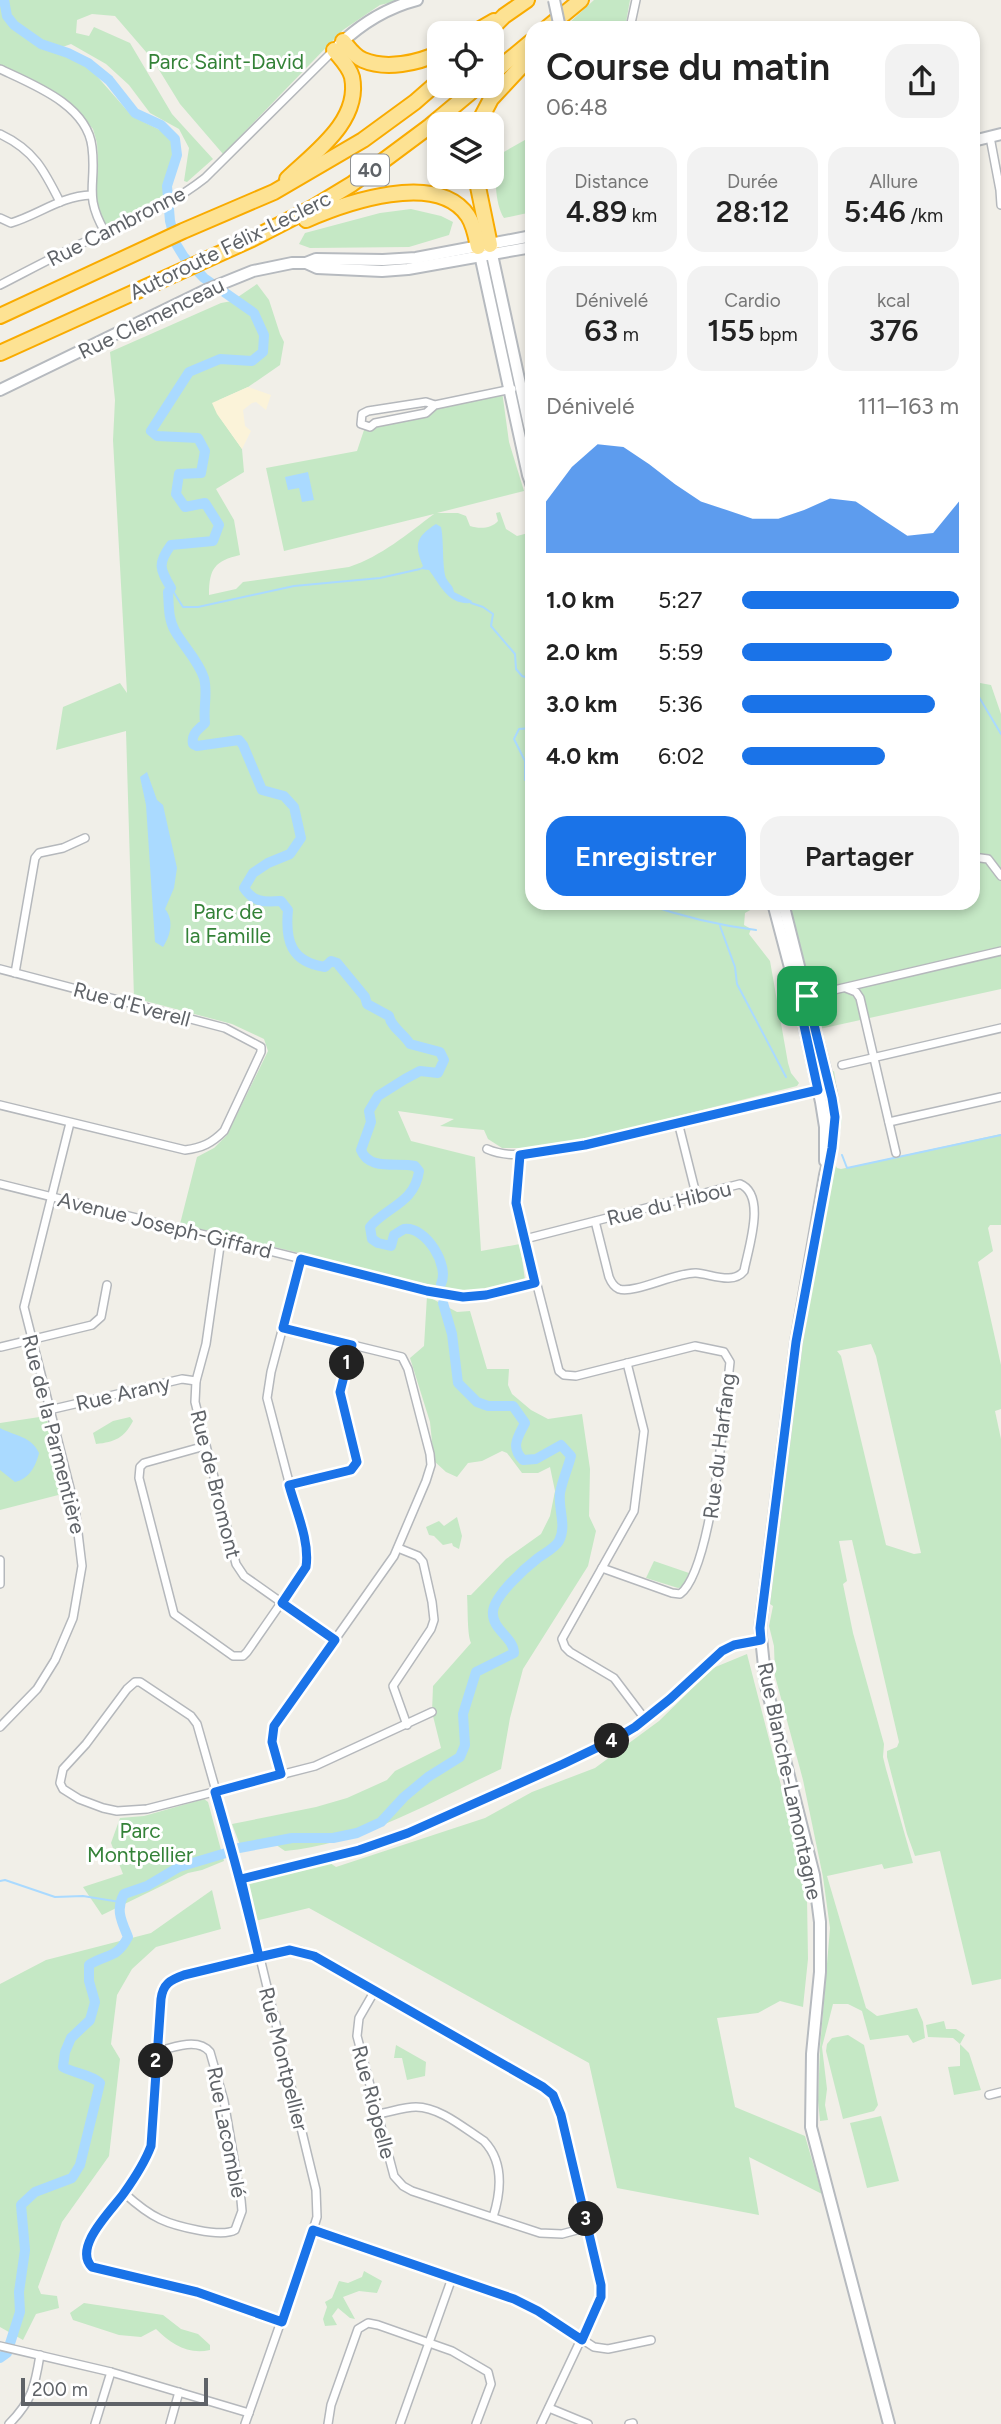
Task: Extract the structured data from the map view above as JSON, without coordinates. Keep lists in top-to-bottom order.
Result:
{
  "streets": {
    "highway": ["40", "Autoroute Félix-Leclerc"],
    "street": [
      "Rue Cambronne",
      "Rue Clemenceau",
      "Rue d'Everell",
      "Rue du Hibou",
      "Avenue Joseph-Giffard",
      "Rue Arany",
      "Rue de la Parmentière",
      "Rue du Harfang",
      "Rue de Bromont",
      "Rue Blanche-Lamontagne",
      "Rue Montpellier",
      "Rue Riopelle",
      "Rue Lacomblé"
    ]
  },
  "crossings": [
    ["Rue d'Everell", "Rue de la Parmentière"],
    ["Rue du Hibou", "Rue du Harfang"],
    ["Avenue Joseph-Giffard", "Rue de la Parmentière"],
    ["Avenue Joseph-Giffard", "Rue du Harfang"],
    ["Avenue Joseph-Giffard", "Rue de Bromont"],
    ["Rue Arany", "Rue de la Parmentière"],
    ["Rue Arany", "Rue de Bromont"]
  ],
  "parks": ["Parc Saint-David", "Parc de la Famille", "Parc Montpellier"],
  "scale_bar": "200 m",
  "page": {
    "heading": ["Course du matin", "06:48"],
    "stats": [
      ["Distance", "4.89 km"],
      ["Durée", "28:12"],
      ["Allure", "5:46 /km"],
      ["Dénivelé", "63 m"],
      ["Cardio", "155 bpm"],
      ["kcal", "376"]
    ],
    "chart": ["Dénivelé", "111–163 m"],
    "list": [
      {
        "name": "1.0 km",
        "note": "5:27"
      },
      {
        "name": "2.0 km",
        "note": "5:59"
      },
      {
        "name": "3.0 km",
        "note": "5:36"
      },
      {
        "name": "4.0 km",
        "note": "6:02"
      }
    ],
    "buttons": ["Enregistrer", "Partager"],
    "pins": [
      "1",
      "4",
      "2",
      "3"
    ],
    "scale": "200 m"
  }
}
